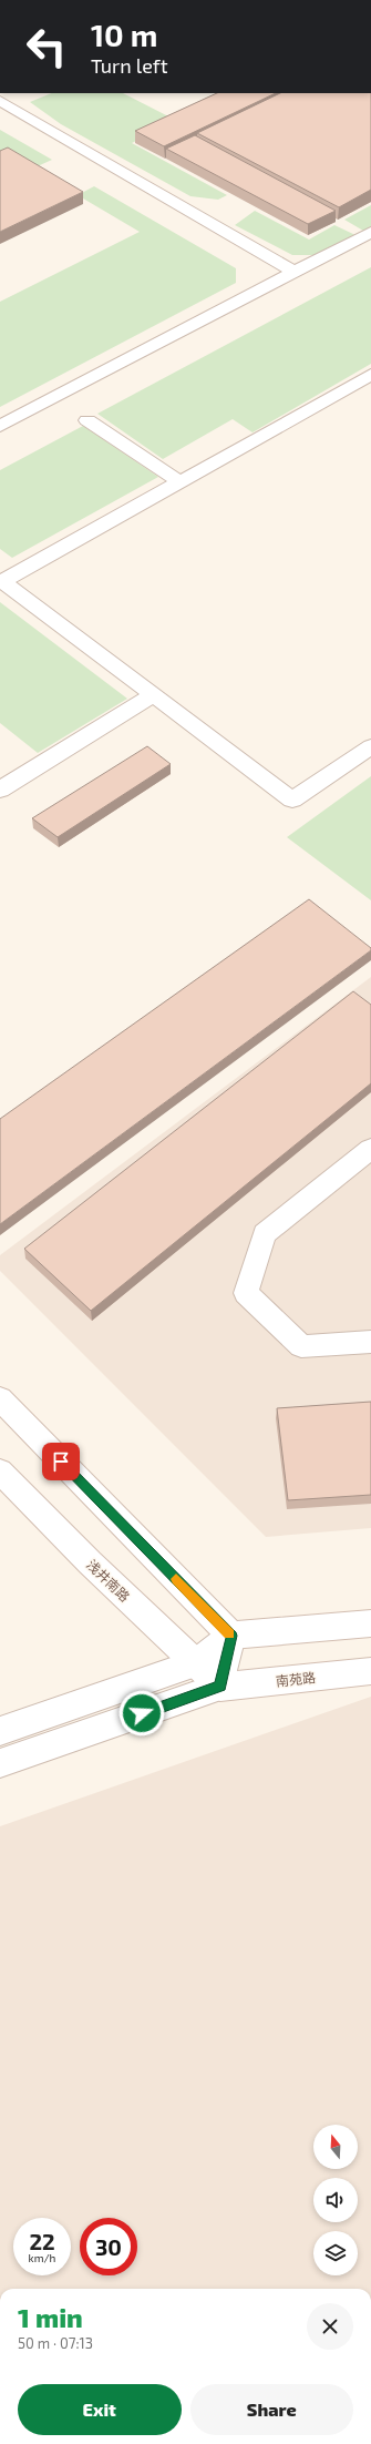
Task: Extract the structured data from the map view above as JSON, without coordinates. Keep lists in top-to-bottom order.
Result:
{
  "streets": {
    "street": ["浅井南路", "南苑路"]
  },
  "crossings": [
    ["浅井南路", "南苑路"]
  ],
  "north": "top",
  "page": {
    "turn": ["10 m", "Turn left"],
    "speed": "22 km/h",
    "limit": "30",
    "heading": ["1 min", "50 m · 07:13"],
    "buttons": ["Exit", "Share"]
  }
}
